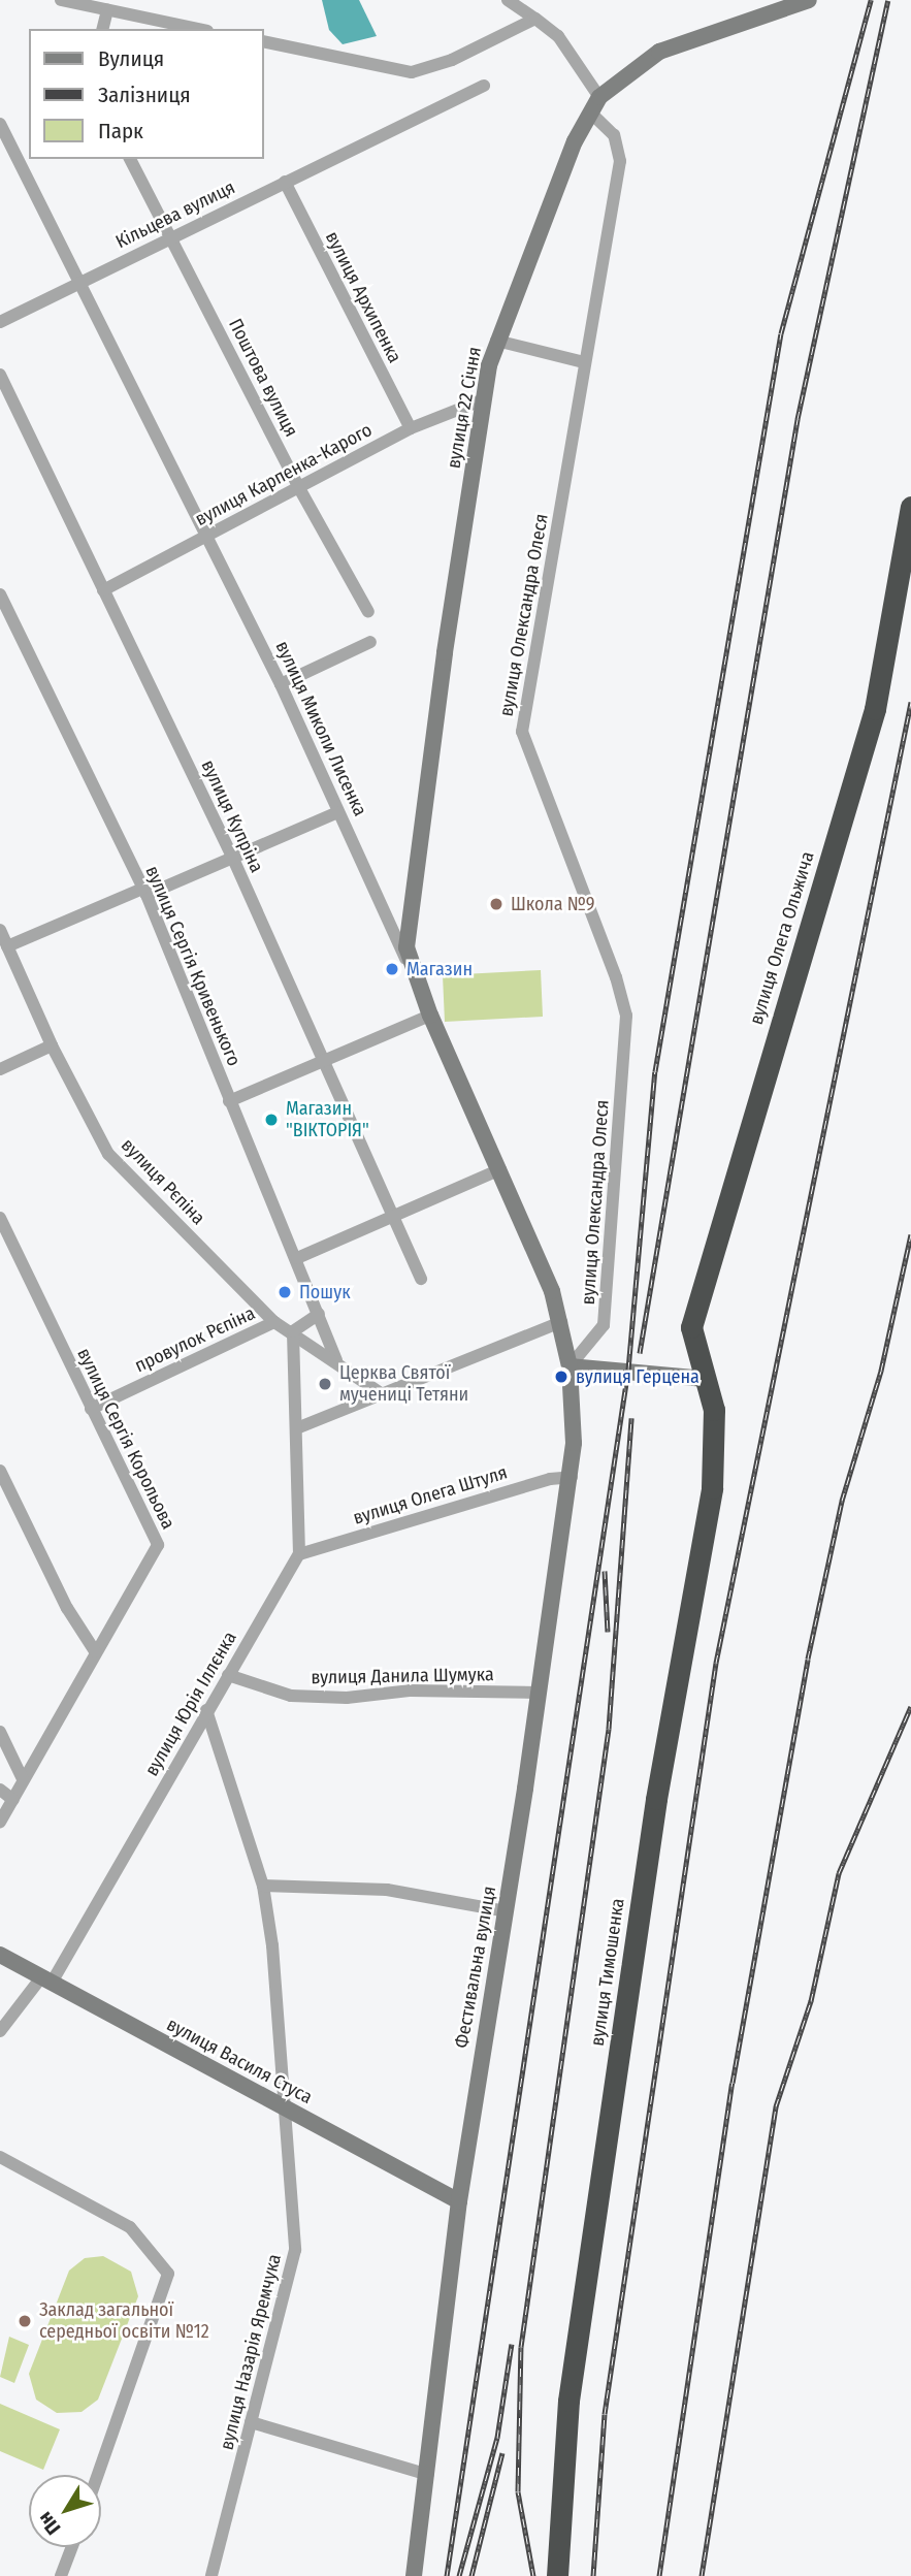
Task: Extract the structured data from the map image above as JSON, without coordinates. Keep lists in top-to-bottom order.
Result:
{
  "streets": {
    "highway": ["вулиця Олега Ольжича", "вулиця Тимошенка"],
    "street": [
      "Кільцева вулиця",
      "вулиця Архипенка",
      "Поштова вулиця",
      "вулиця 22 Січня",
      "вулиця Карпенка-Карого",
      "вулиця Олександра Олеся",
      "вулиця Миколи Лисенка",
      "вулиця Купріна",
      "вулиця Сергія Кривенького",
      "вулиця Рєпіна",
      "провулок Рєпіна",
      "вулиця Сергія Корольова",
      "вулиця Олега Штуля",
      "вулиця Данила Шумука",
      "вулиця Юрія Іллєнка",
      "Фестивальна вулиця",
      "вулиця Василя Стуса",
      "вулиця Назарія Яремчука"
    ]
  },
  "crossings": [
    ["Кільцева вулиця", "вулиця Архипенка"],
    ["Кільцева вулиця", "Поштова вулиця"],
    ["Кільцева вулиця", "вулиця Миколи Лисенка"],
    ["вулиця Архипенка", "вулиця Карпенка-Карого"],
    ["Поштова вулиця", "вулиця Карпенка-Карого"],
    ["вулиця 22 Січня", "вулиця Карпенка-Карого"],
    ["вулиця 22 Січня", "вулиця Олександра Олеся"],
    ["вулиця 22 Січня", "вулиця Миколи Лисенка"],
    ["вулиця Карпенка-Карого", "вулиця Миколи Лисенка"],
    ["вулиця Карпенка-Карого", "вулиця Купріна"],
    ["вулиця Олександра Олеся", "вулиця Миколи Лисенка"],
    ["вулиця Олександра Олеся", "Фестивальна вулиця"],
    ["вулиця Миколи Лисенка", "Фестивальна вулиця"],
    ["вулиця Олега Ольжича", "вулиця Тимошенка"],
    ["вулиця Сергія Кривенького", "вулиця Рєпіна"],
    ["вулиця Рєпіна", "провулок Рєпіна"],
    ["провулок Рєпіна", "вулиця Сергія Корольова"],
    ["вулиця Олега Штуля", "вулиця Юрія Іллєнка"],
    ["вулиця Олега Штуля", "Фестивальна вулиця"],
    ["вулиця Данила Шумука", "вулиця Юрія Іллєнка"],
    ["вулиця Данила Шумука", "Фестивальна вулиця"],
    ["вулиця Юрія Іллєнка", "вулиця Василя Стуса"],
    ["вулиця Юрія Іллєнка", "вулиця Назарія Яремчука"],
    ["Фестивальна вулиця", "вулиця Василя Стуса"],
    ["вулиця Василя Стуса", "вулиця Назарія Яремчука"]
  ],
  "places": [
    "Школа №9",
    "Магазин",
    "Магазин \"ВІКТОРІЯ\"",
    "Пошук",
    "вулиця Герцена",
    "Церква Святої мучениці Тетяни",
    "Заклад загальної середньої освіти №12"
  ],
  "legend": ["Вулиця", "Залізниця", "Парк"],
  "north": "bottom left"
}
